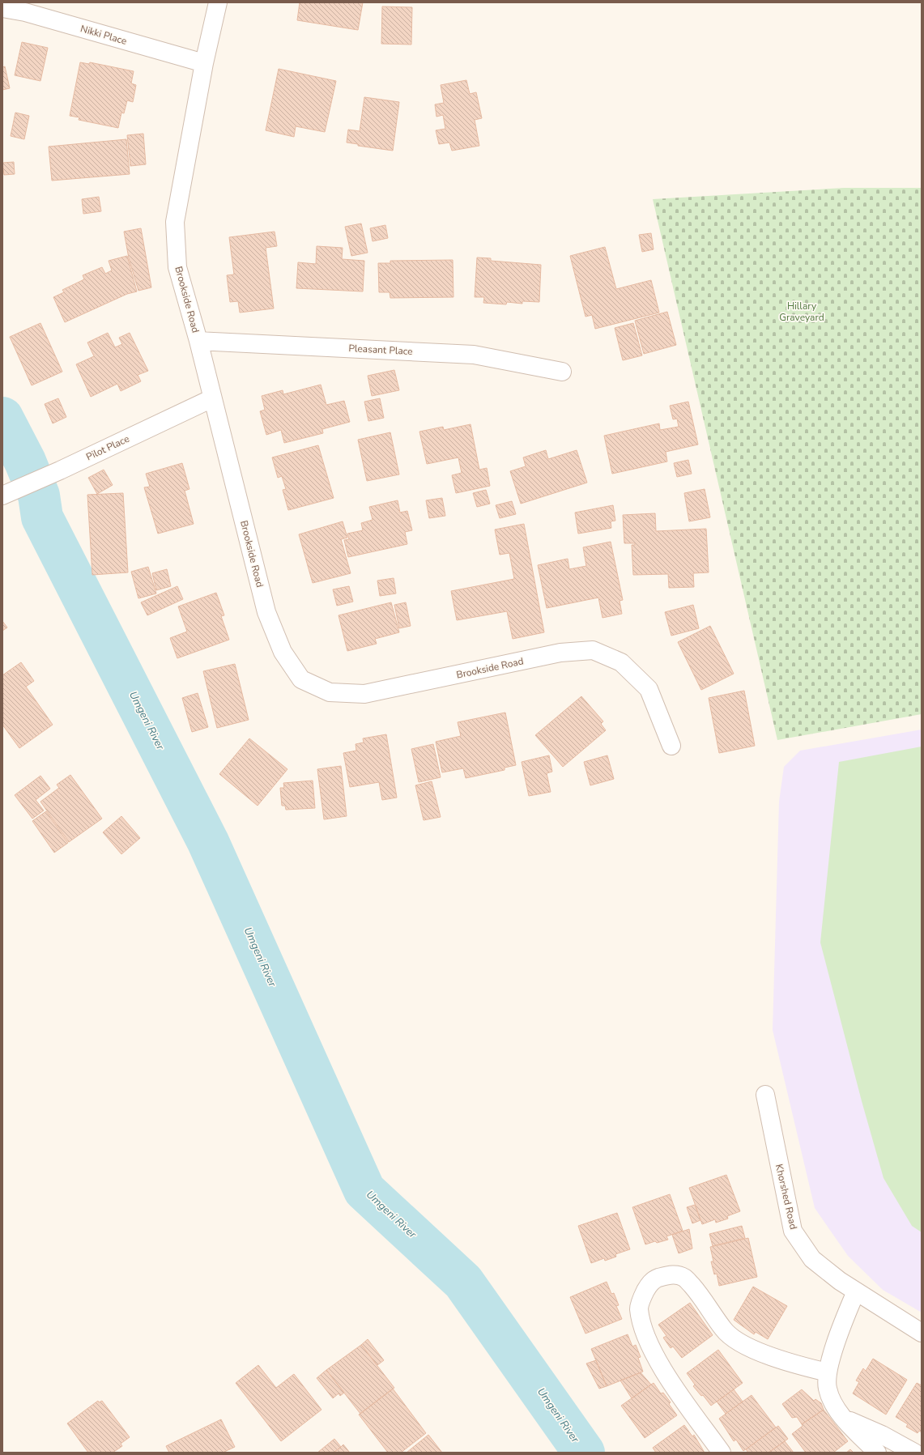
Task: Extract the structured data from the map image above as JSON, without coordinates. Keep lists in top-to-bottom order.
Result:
{
  "streets": {
    "street": [
      "Nikki Place",
      "Brookside Road",
      "Pleasant Place",
      "Pilot Place",
      "Khorshed Road"
    ]
  },
  "crossings": [
    ["Nikki Place", "Brookside Road"],
    ["Brookside Road", "Pleasant Place"],
    ["Brookside Road", "Pilot Place"]
  ],
  "water": ["Umgeni River"],
  "parks": ["Hillary Graveyard"]
}
